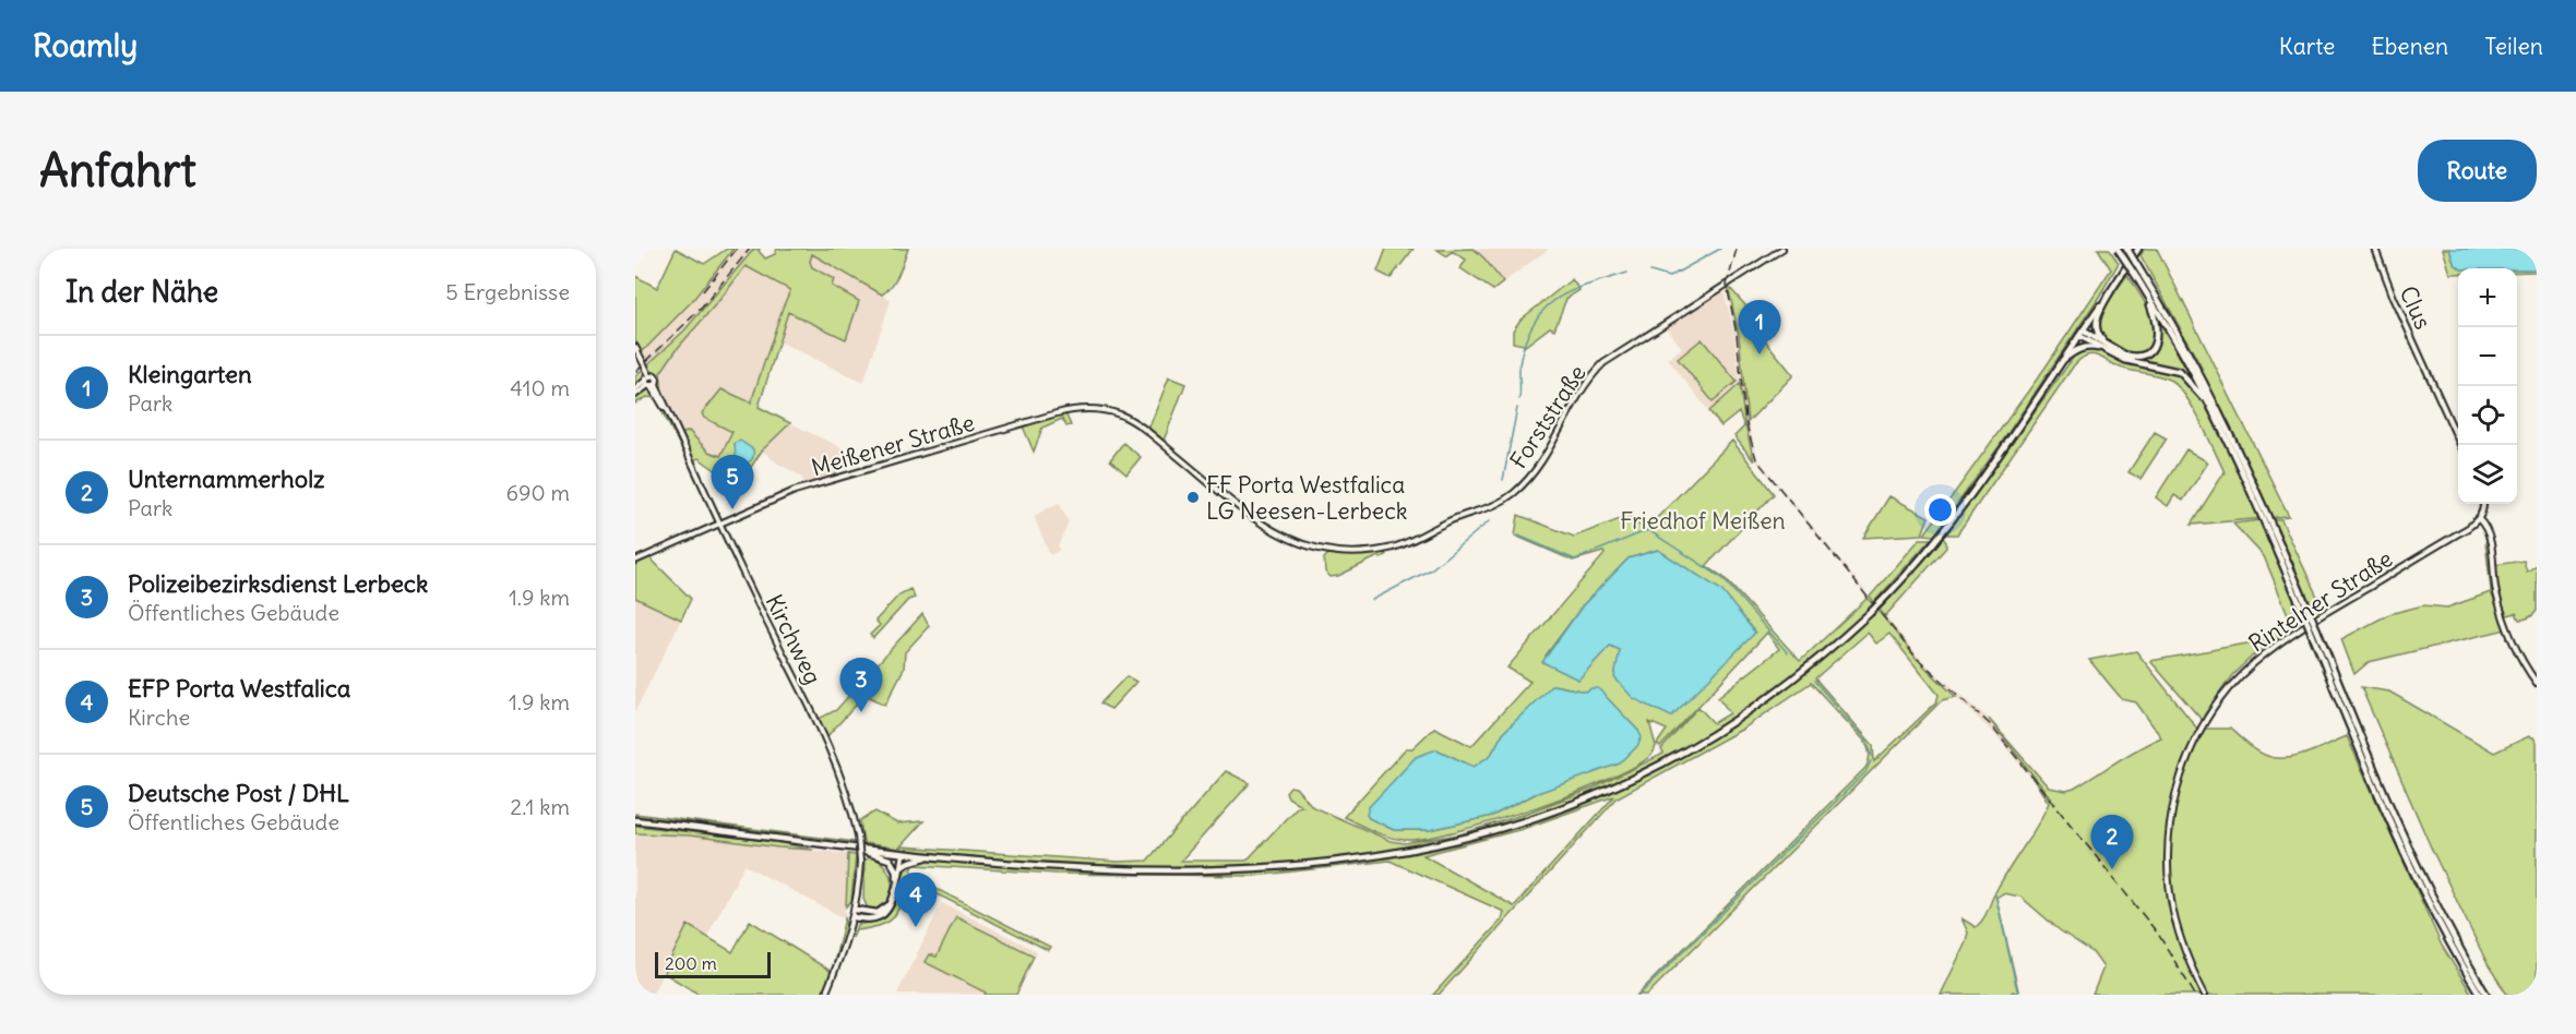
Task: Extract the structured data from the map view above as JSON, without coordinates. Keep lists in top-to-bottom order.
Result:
{
  "streets": {
    "street": [
      "Clus",
      "Forststraße",
      "Meißener Straße",
      "Rintelner Straße",
      "Kirchweg"
    ]
  },
  "crossings": [
    ["Forststraße", "Meißener Straße"],
    ["Meißener Straße", "Kirchweg"]
  ],
  "parks": ["Friedhof Meißen"],
  "places": ["FF Porta Westfalica LG Neesen-Lerbeck"],
  "scale_bar": "200 m",
  "page": {
    "header": "Roamly",
    "nav": ["Karte", "Ebenen", "Teilen"],
    "buttons": "Route",
    "title": "Anfahrt",
    "heading": ["In der Nähe", "5 Ergebnisse"],
    "map_buttons": ["+", "−"],
    "pins": [
      "1",
      "5",
      "3",
      "2",
      "4"
    ],
    "list": [
      {
        "mark": "1",
        "name": "Kleingarten",
        "note": "Park",
        "value": "410 m"
      },
      {
        "mark": "2",
        "name": "Unternammerholz",
        "note": "Park",
        "value": "690 m"
      },
      {
        "mark": "3",
        "name": "Polizeibezirksdienst Lerbeck",
        "note": "Öffentliches Gebäude",
        "value": "1.9 km"
      },
      {
        "mark": "4",
        "name": "EFP Porta Westfalica",
        "note": "Kirche",
        "value": "1.9 km"
      },
      {
        "mark": "5",
        "name": "Deutsche Post / DHL",
        "note": "Öffentliches Gebäude",
        "value": "2.1 km"
      }
    ],
    "scale": "200 m"
  }
}
